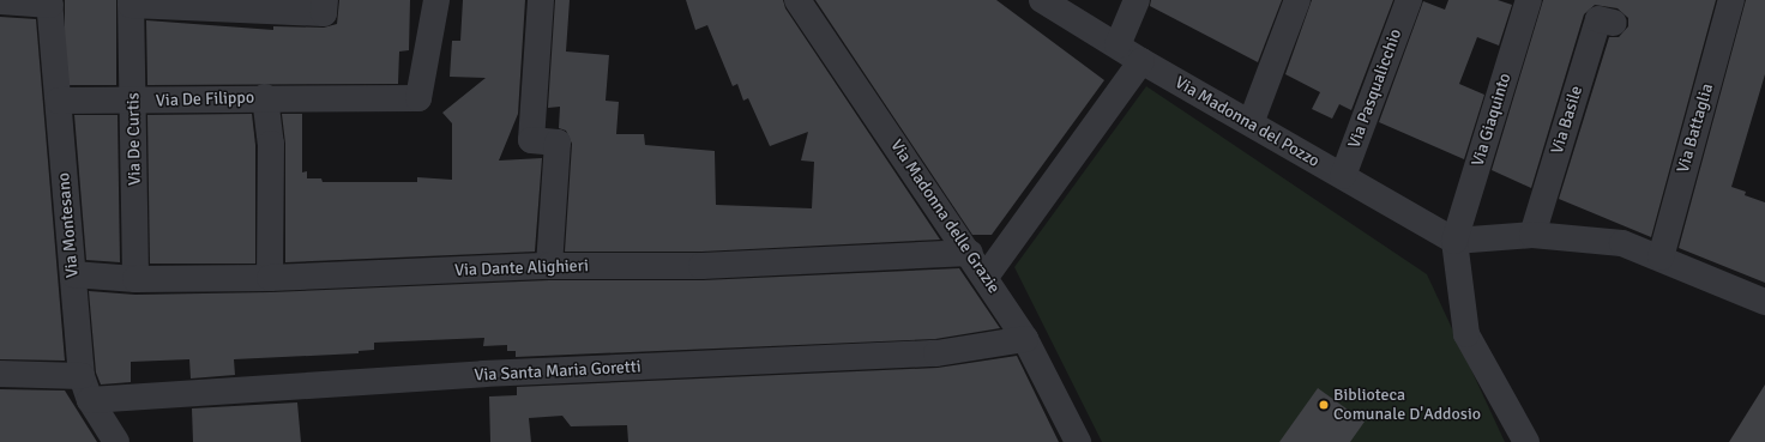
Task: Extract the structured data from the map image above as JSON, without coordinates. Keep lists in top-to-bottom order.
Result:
{
  "streets": {
    "street": [
      "Via Pasqualicchio",
      "Via De Filippo",
      "Via Giaquinto",
      "Via Basile",
      "Via Madonna del Pozzo",
      "Via Battaglia",
      "Via De Curtis",
      "Via Madonna delle Grazie",
      "Via Montesano",
      "Via Dante Alighieri",
      "Via Santa Maria Goretti"
    ]
  },
  "crossings": [
    ["Via Pasqualicchio", "Via Madonna del Pozzo"],
    ["Via De Filippo", "Via De Curtis"],
    ["Via De Filippo", "Via Montesano"],
    ["Via Giaquinto", "Via Madonna del Pozzo"],
    ["Via De Curtis", "Via Dante Alighieri"],
    ["Via Madonna delle Grazie", "Via Dante Alighieri"],
    ["Via Madonna delle Grazie", "Via Santa Maria Goretti"],
    ["Via Montesano", "Via Dante Alighieri"],
    ["Via Montesano", "Via Santa Maria Goretti"]
  ],
  "places": ["Biblioteca Comunale D'Addosio"]
}
